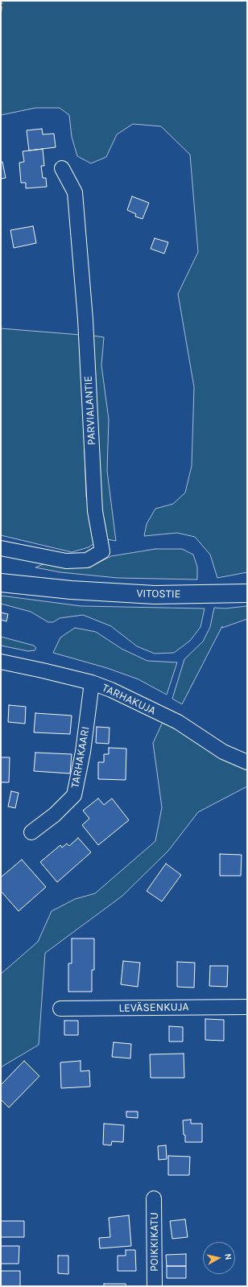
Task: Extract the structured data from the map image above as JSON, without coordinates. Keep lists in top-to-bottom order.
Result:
{
  "streets": {
    "main road": ["VITOSTIE"],
    "street": [
      "PARVIALANTIE",
      "TARHAKUJA",
      "TARHAKAARI",
      "LEVÄSENKUJA",
      "POIKKIKATU"
    ]
  },
  "crossings": [
    ["TARHAKUJA", "TARHAKAARI"]
  ],
  "north": "right"
}
